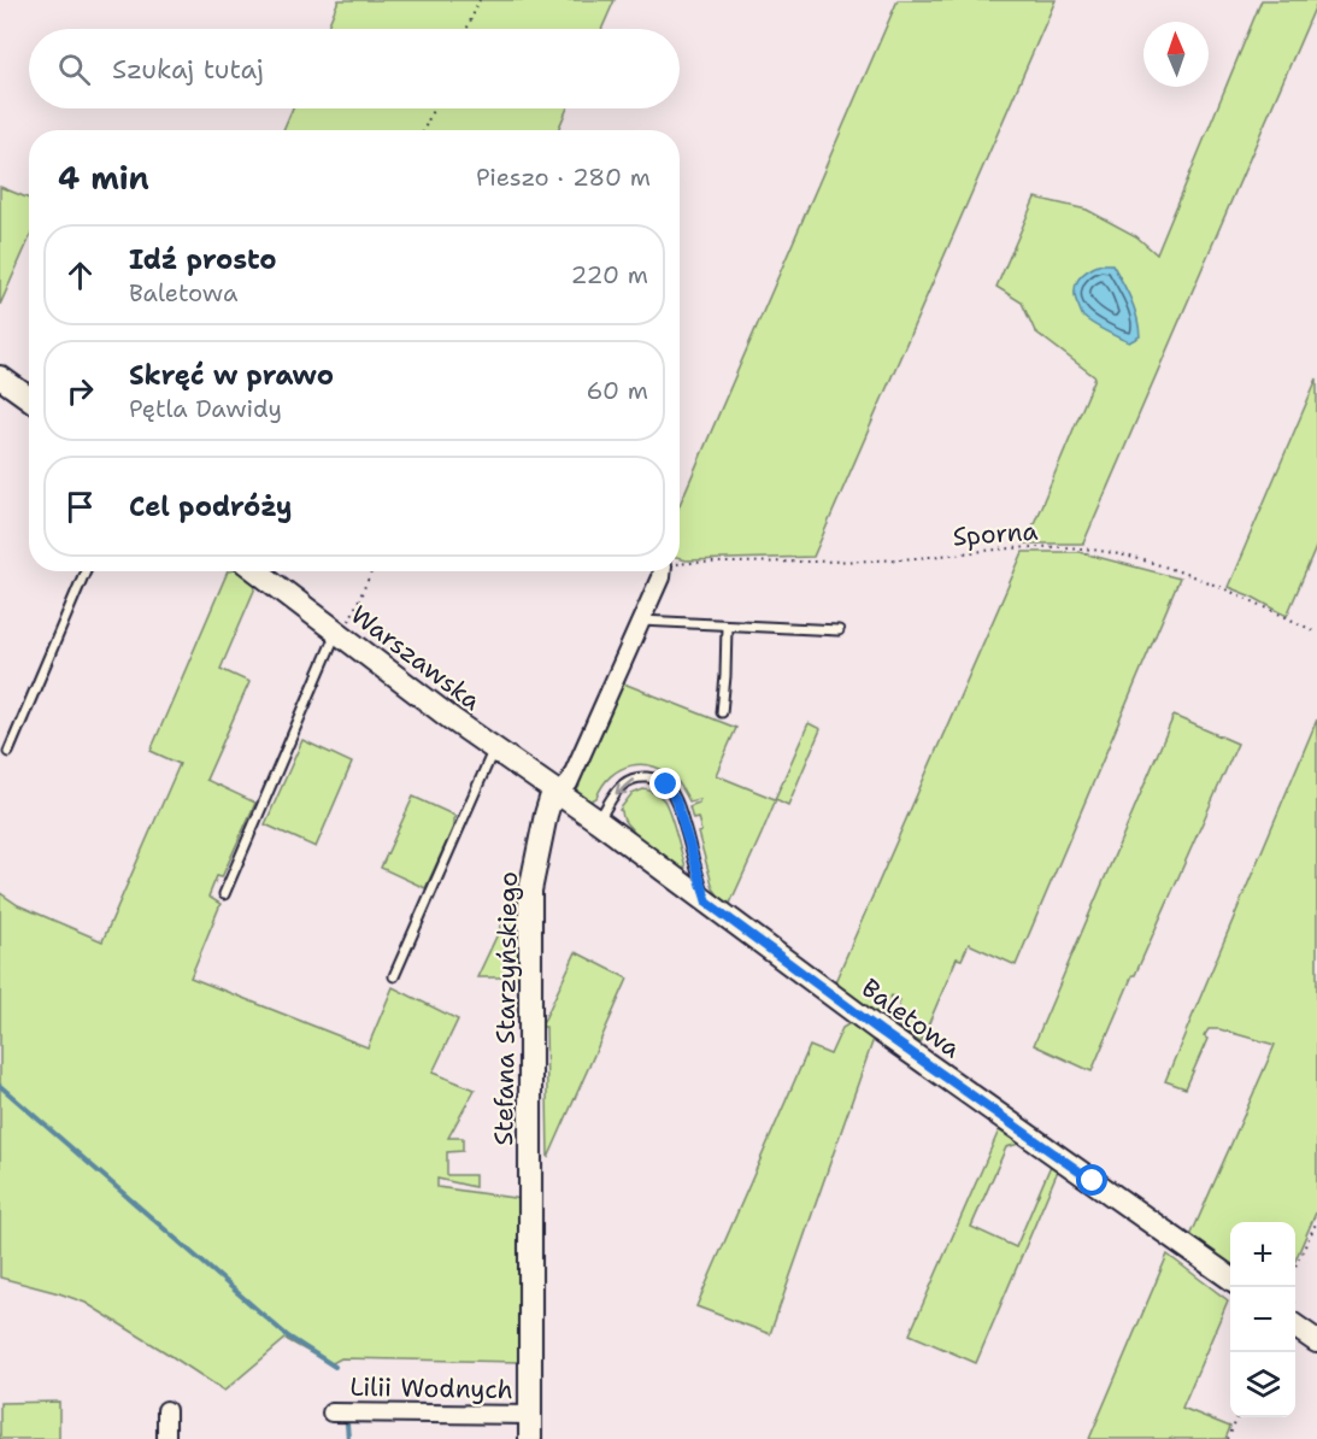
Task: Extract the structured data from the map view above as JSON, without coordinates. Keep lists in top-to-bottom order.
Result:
{
  "streets": {
    "street": [
      "Warszawska",
      "Stefana Starzyńskiego",
      "Baletowa",
      "Lilii Wodnych"
    ],
    "path": ["Sporna"]
  },
  "crossings": [
    ["Warszawska", "Stefana Starzyńskiego"],
    ["Warszawska", "Baletowa"],
    ["Stefana Starzyńskiego", "Baletowa"],
    ["Stefana Starzyńskiego", "Lilii Wodnych"]
  ],
  "north": "top",
  "page": {
    "search": "Szukaj tutaj",
    "heading": ["4 min", "Pieszo · 280 m"],
    "list": [
      ["Idź prosto", "Baletowa", "220 m"],
      ["Skręć w prawo", "Pętla Dawidy", "60 m"],
      "Cel podróży"
    ],
    "map_buttons": ["+", "−"]
  }
}
